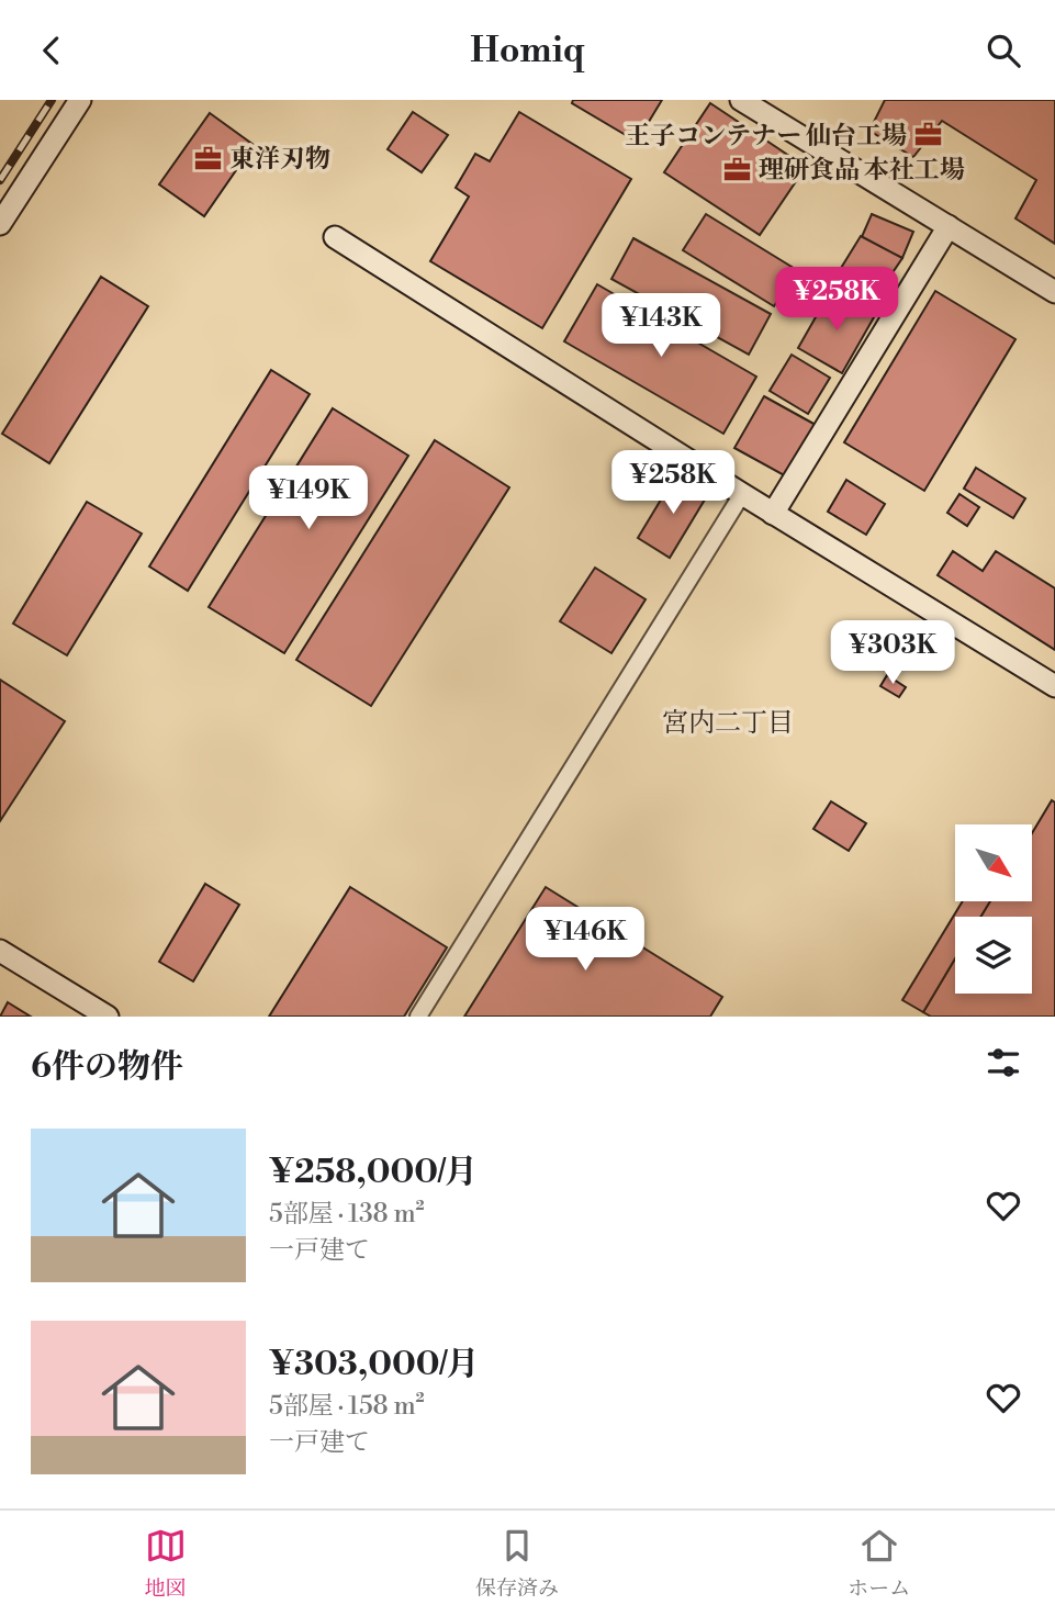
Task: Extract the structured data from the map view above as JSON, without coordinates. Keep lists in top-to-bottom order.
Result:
{
  "districts": ["宮内二丁目"],
  "places": {
    "office": ["王子コンテナー 仙台工場", "東洋刃物", "理研食品 本社工場"]
  },
  "north": "bottom right",
  "page": {
    "header": "Homiq",
    "price": [
      "¥258K",
      "¥143K",
      "¥258K",
      "¥149K",
      "¥303K",
      "¥146K"
    ],
    "heading": "6件の物件",
    "list": [
      {
        "name": "¥258,000/月",
        "note": "5部屋 · 138 m² · 一戸建て"
      },
      {
        "name": "¥303,000/月",
        "note": "5部屋 · 158 m² · 一戸建て"
      }
    ],
    "tabs": ["地図", "保存済み", "ホーム"]
  }
}
